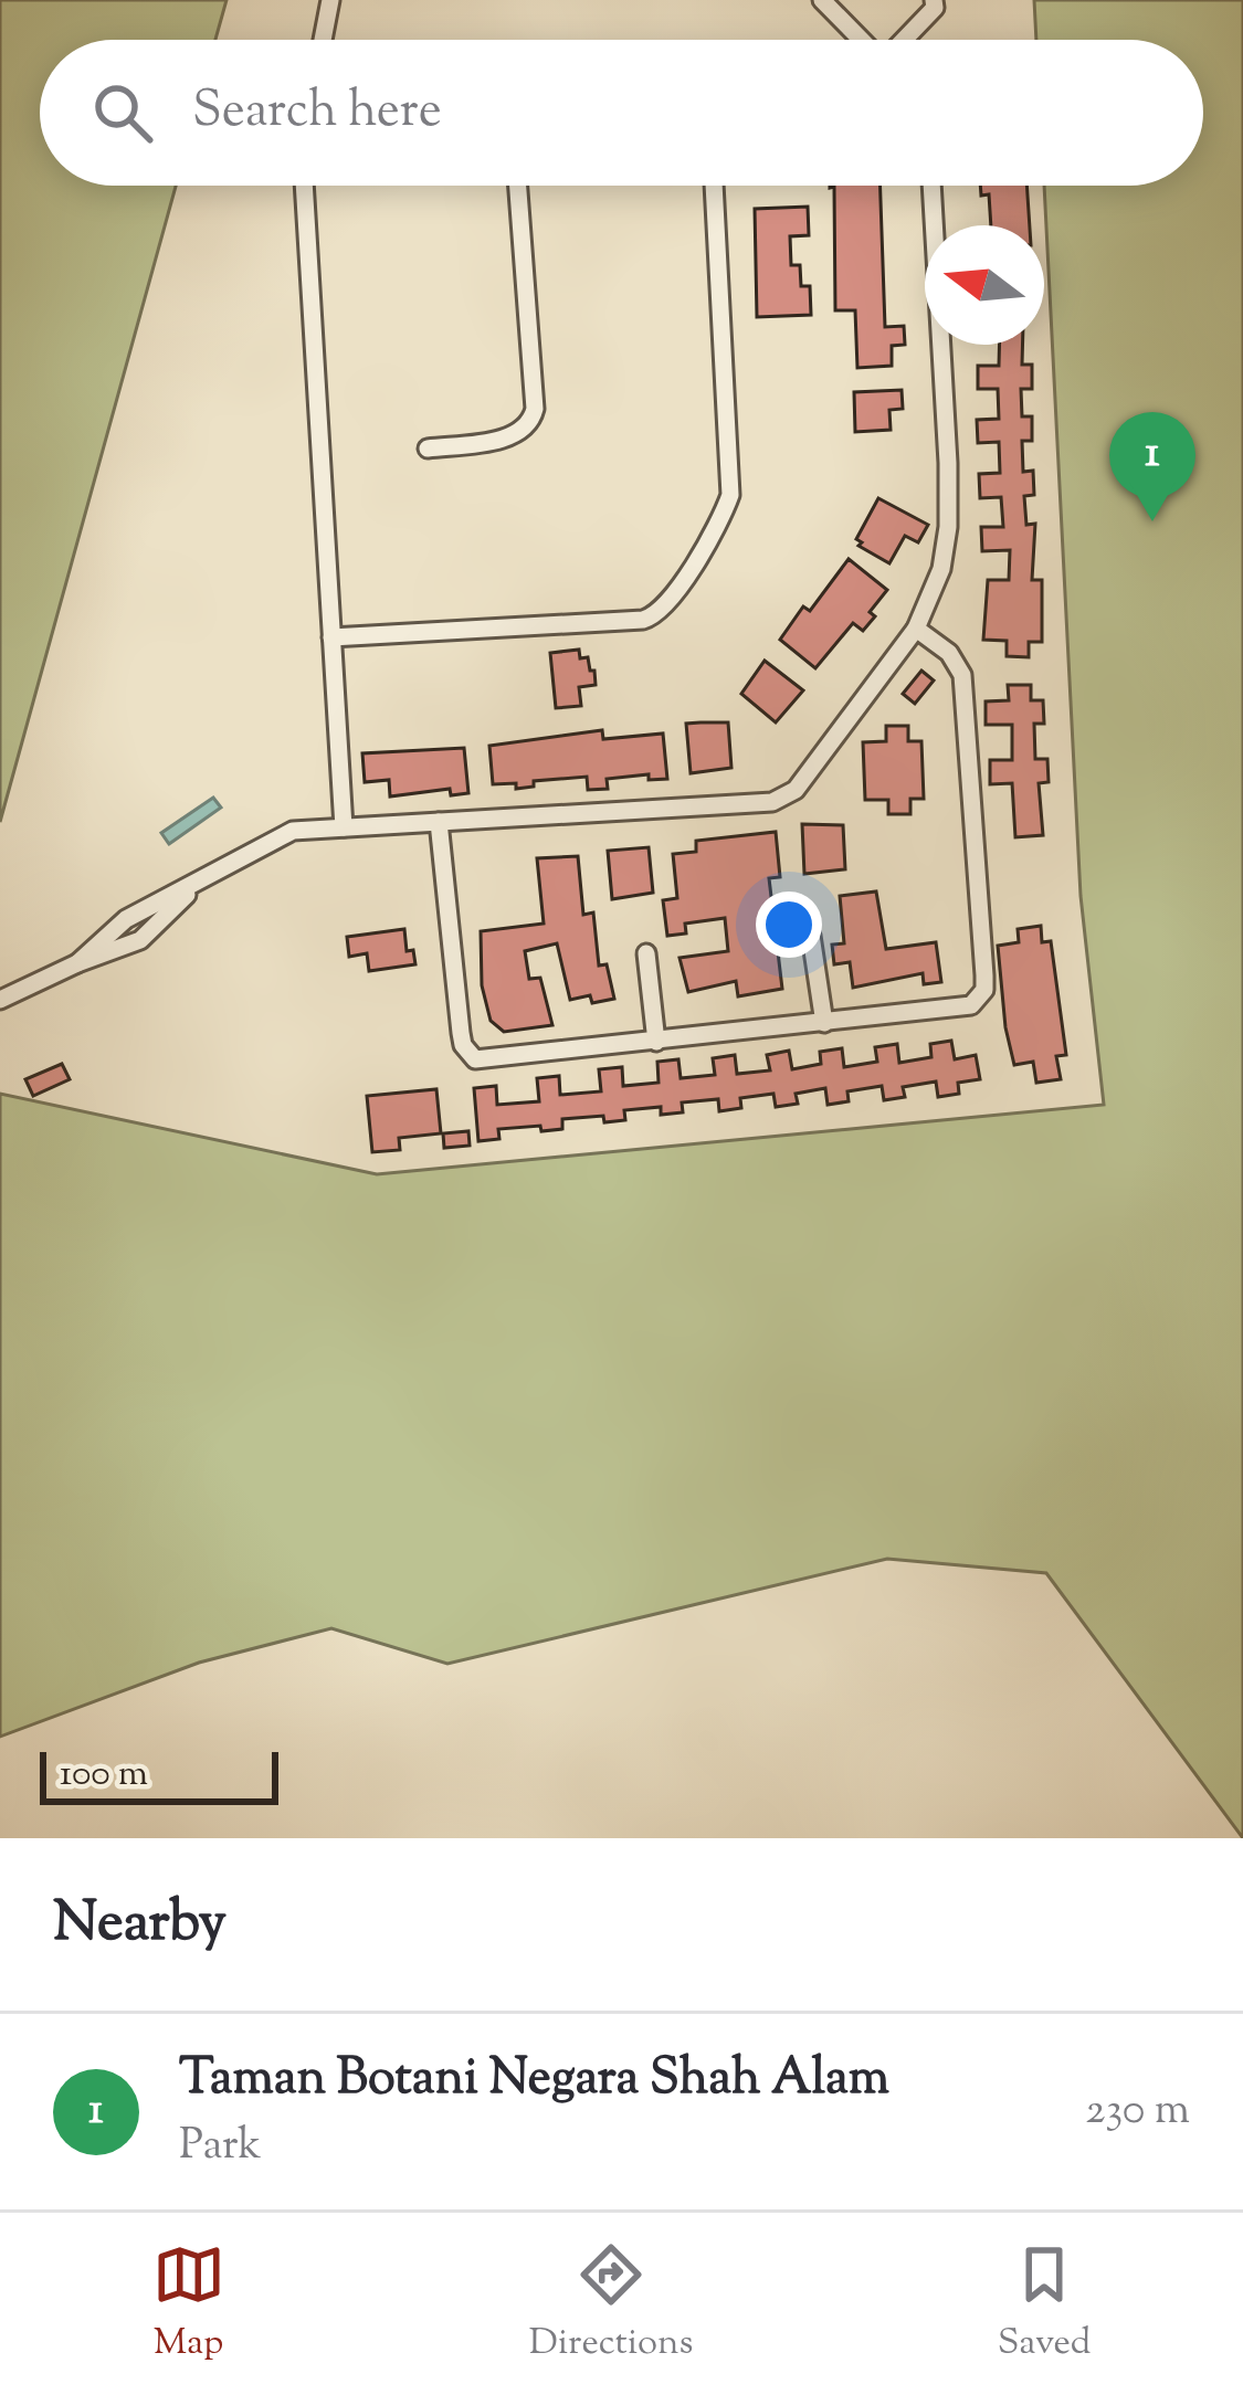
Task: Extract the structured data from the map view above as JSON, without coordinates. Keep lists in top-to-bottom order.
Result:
{
  "scale_bar": "100 m",
  "north": "left",
  "page": {
    "search": "Search here",
    "pins": "1",
    "scale": "100 m",
    "heading": "Nearby",
    "list": [
      {
        "mark": "1",
        "name": "Taman Botani Negara Shah Alam",
        "note": "Park",
        "value": "230 m"
      }
    ],
    "nav": ["Map", "Directions", "Saved"]
  }
}
